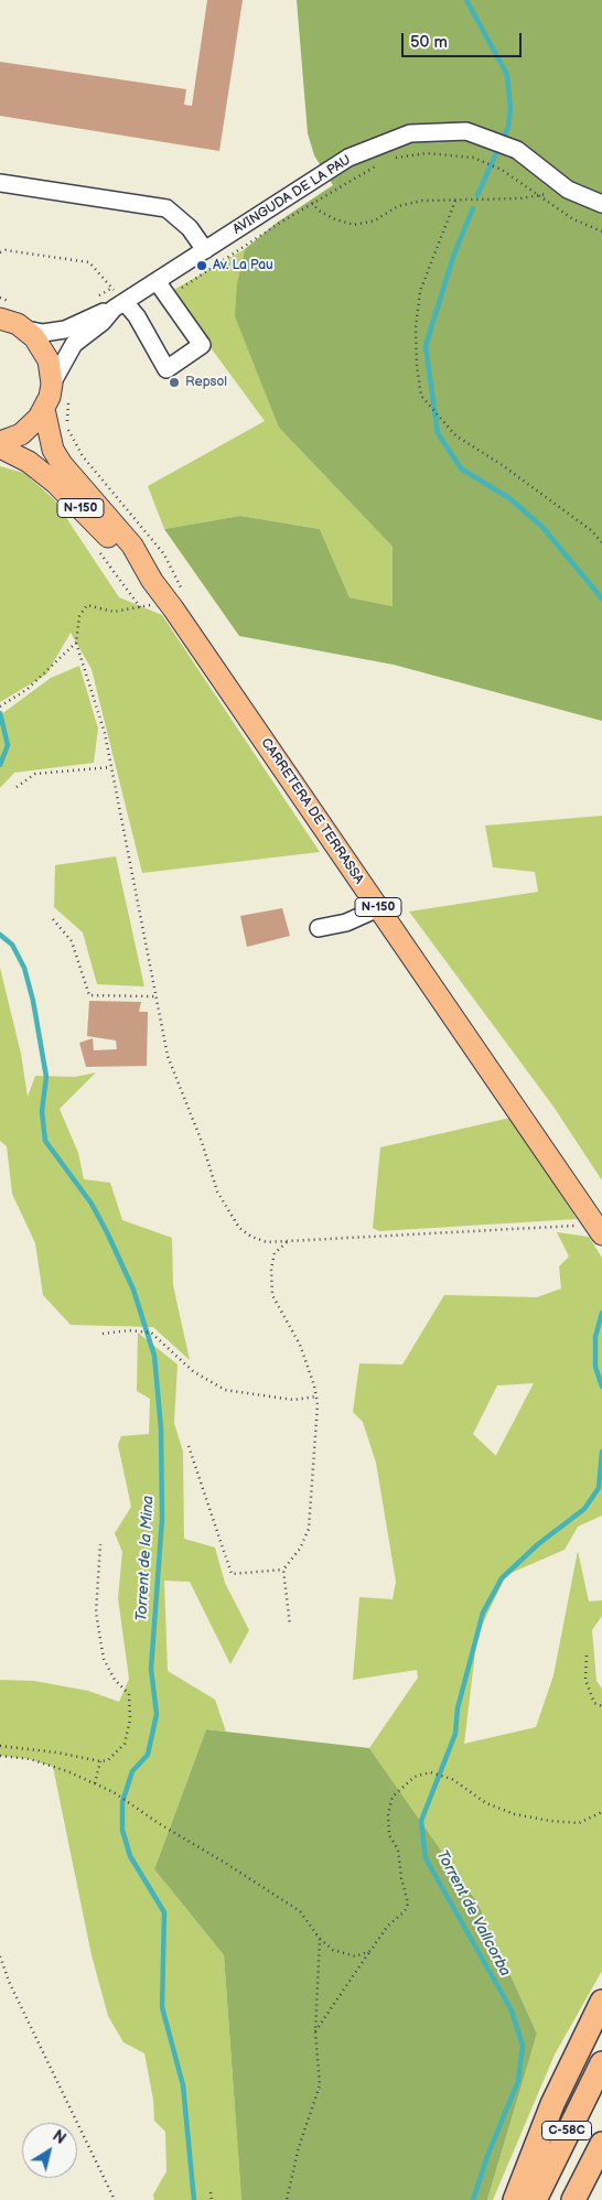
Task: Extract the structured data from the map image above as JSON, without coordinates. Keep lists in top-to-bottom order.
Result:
{
  "streets": {
    "highway": ["C-58C"],
    "main road": ["N-150", "CARRETERA DE TERRASSA"],
    "street": ["AVINGUDA DE LA PAU"]
  },
  "crossings": [
    ["AVINGUDA DE LA PAU", "N-150"],
    ["N-150", "CARRETERA DE TERRASSA"]
  ],
  "water": ["Torrent de la Mina", "Torrent de Vallcorba"],
  "places": ["Av. La Pau", "Repsol"],
  "scale_bar": "50 m",
  "north": "top right"
}
